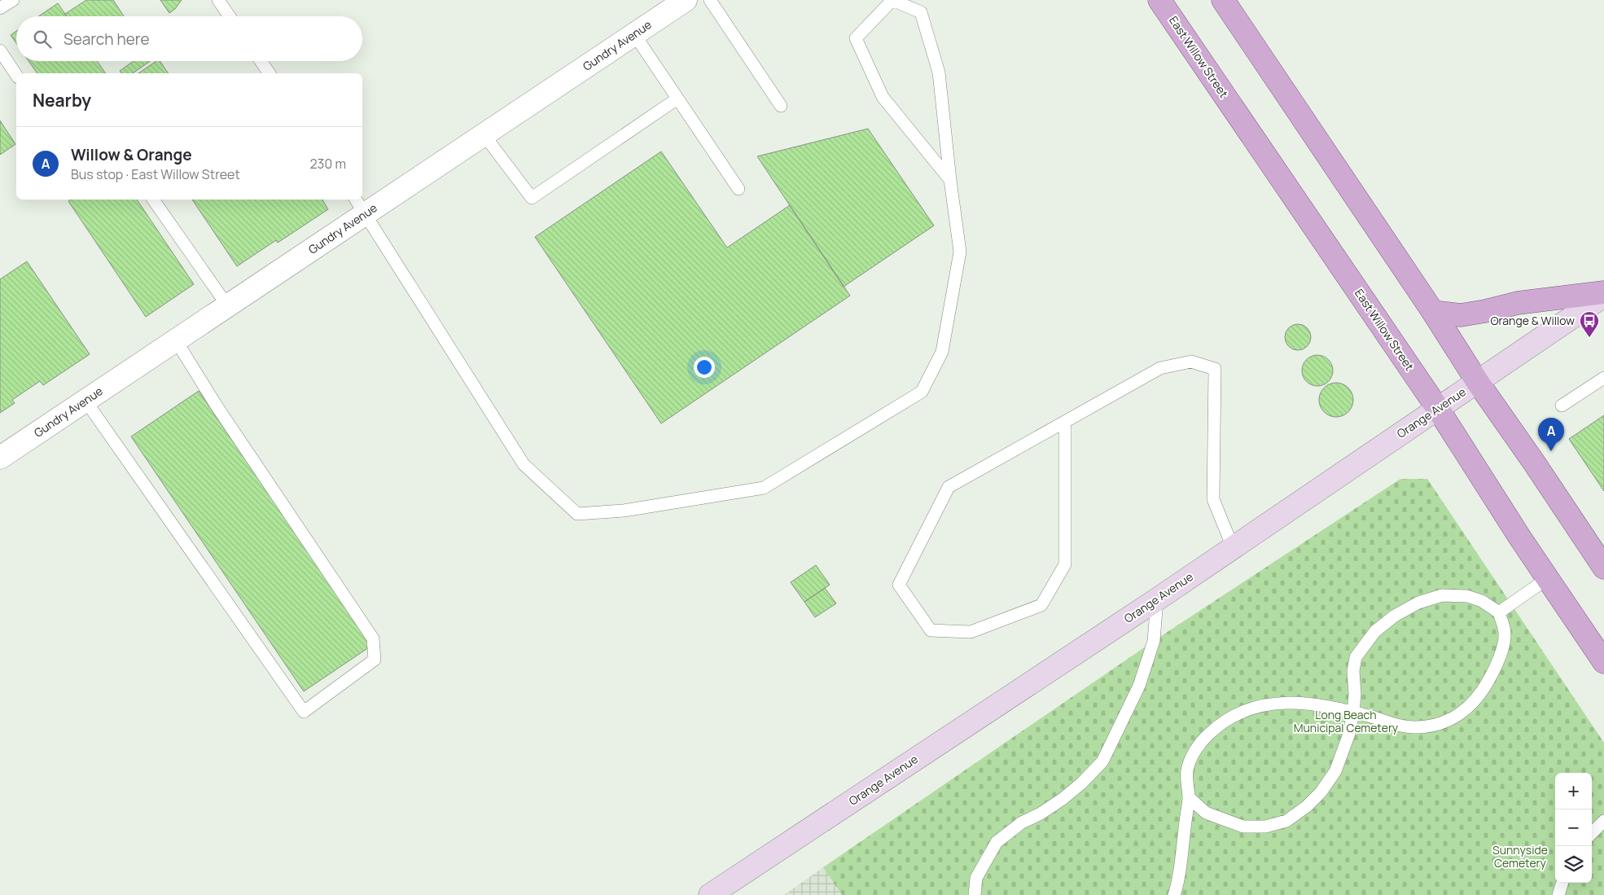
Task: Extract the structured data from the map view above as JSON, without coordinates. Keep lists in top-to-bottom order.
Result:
{
  "streets": {
    "main road": ["East Willow Street", "Orange Avenue"],
    "street": ["Gundry Avenue"]
  },
  "crossings": [
    ["East Willow Street", "Orange Avenue"]
  ],
  "parks": ["Long Beach Municipal Cemetery", "Sunnyside Cemetery"],
  "places": {
    "bus stop": ["Orange & Willow"]
  },
  "page": {
    "search": "Search here",
    "heading": "Nearby",
    "list": [
      {
        "mark": "A",
        "name": "Willow & Orange",
        "note": "Bus stop · East Willow Street",
        "value": "230 m"
      }
    ],
    "pins": "A",
    "map_buttons": ["+", "−"]
  }
}
